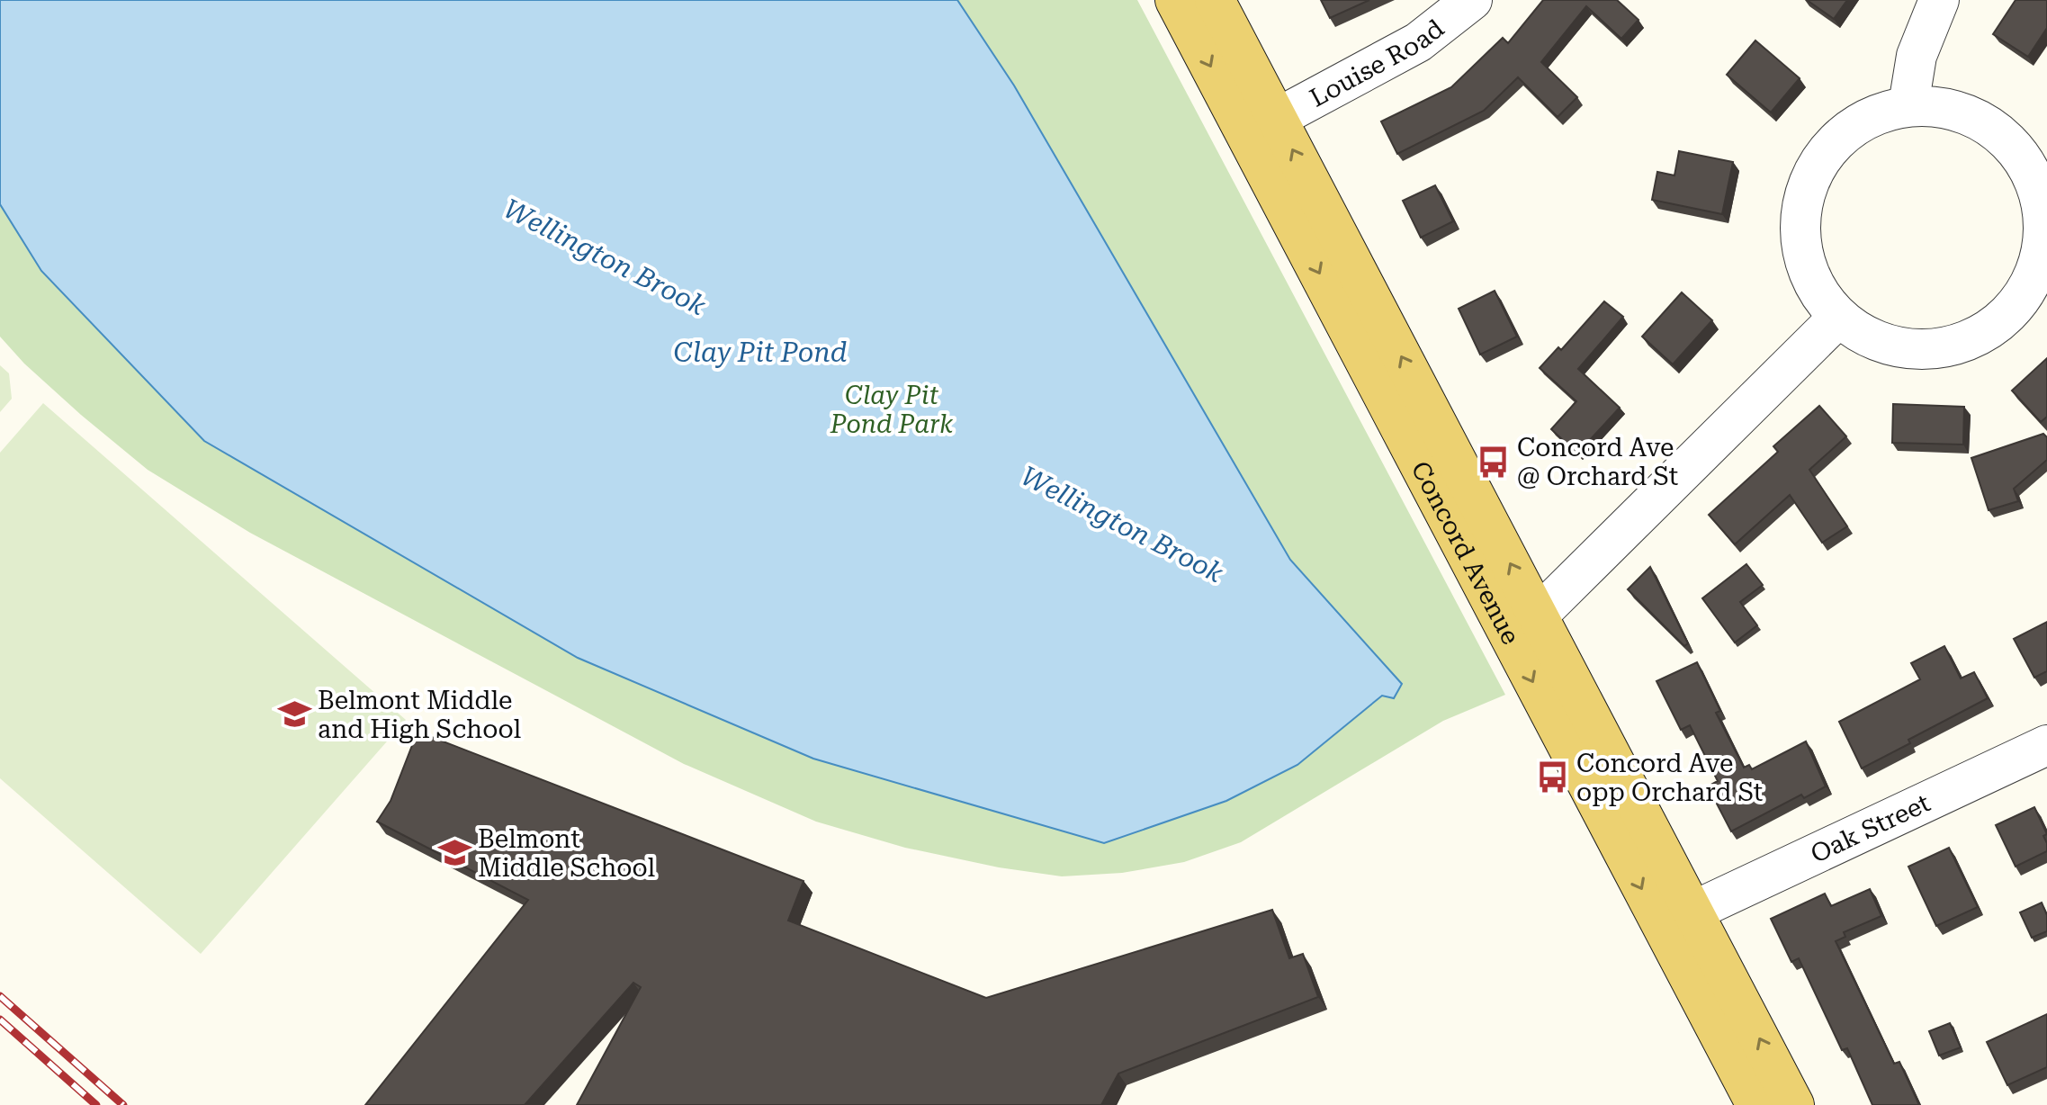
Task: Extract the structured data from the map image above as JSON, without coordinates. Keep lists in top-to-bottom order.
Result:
{
  "streets": {
    "main road": ["Concord Avenue"],
    "street": ["Louise Road", "Oak Street"]
  },
  "crossings": [
    ["Louise Road", "Concord Avenue"],
    ["Concord Avenue", "Oak Street"]
  ],
  "water": ["Wellington Brook", "Clay Pit Pond"],
  "parks": ["Clay Pit Pond Park"],
  "places": {
    "bus stop": ["Concord Ave @ Orchard St", "Concord Ave opp Orchard St"],
    "school or university": ["Belmont Middle and High School", "Belmont Middle School"]
  }
}
